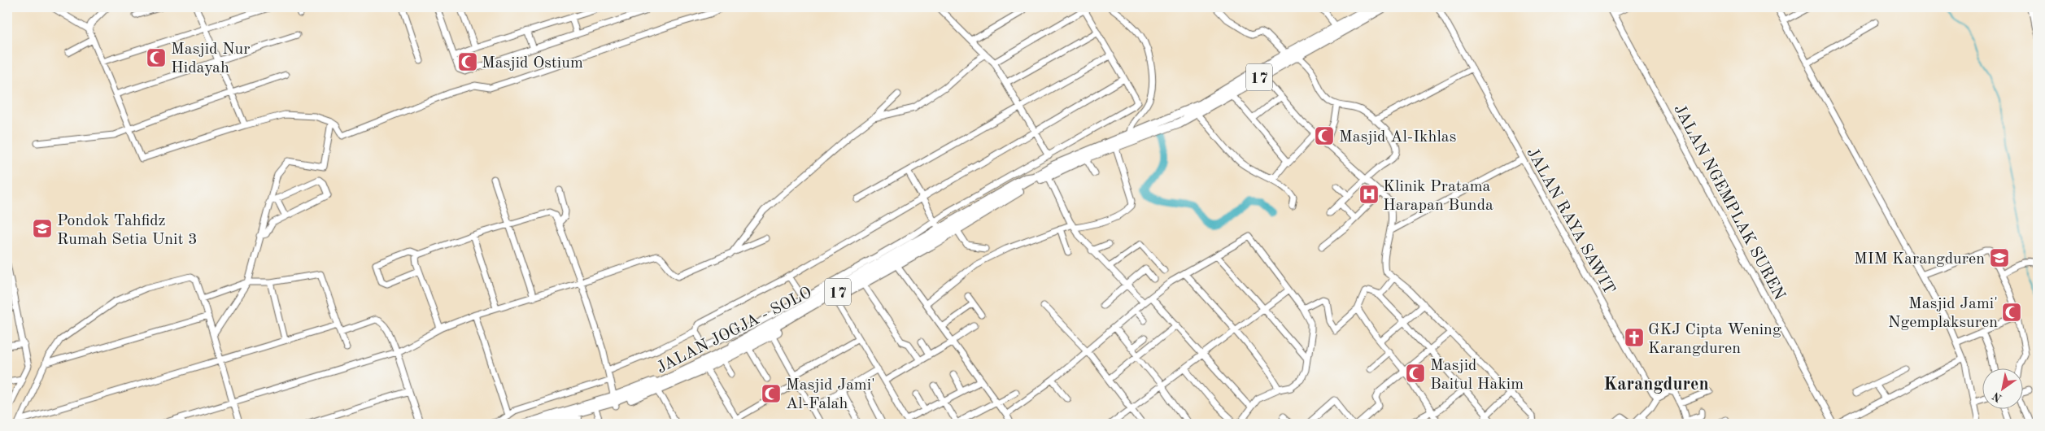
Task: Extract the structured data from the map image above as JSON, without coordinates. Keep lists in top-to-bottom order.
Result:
{
  "streets": {
    "highway": ["17", "JALAN JOGJA - SOLO"],
    "street": ["JALAN NGEMPLAK SUREN", "JALAN RAYA SAWIT"]
  },
  "crossings": [
    ["17", "JALAN JOGJA - SOLO"]
  ],
  "districts": ["Karangduren"],
  "places": {
    "mosque": [
      "Masjid Nur Hidayah",
      "Masjid Ostium",
      "Masjid Al-Ikhlas",
      "Masjid Jami' Ngemplaksuren",
      "Masjid Baitul Hakim",
      "Masjid Jami' Al-Falah"
    ],
    "hospital": ["Klinik Pratama Harapan Bunda"],
    "school or university": ["Pondok Tahfidz Rumah Setia Unit 3", "MIM Karangduren"],
    "church": ["GKJ Cipta Wening Karangduren"]
  },
  "north": "bottom left"
}
